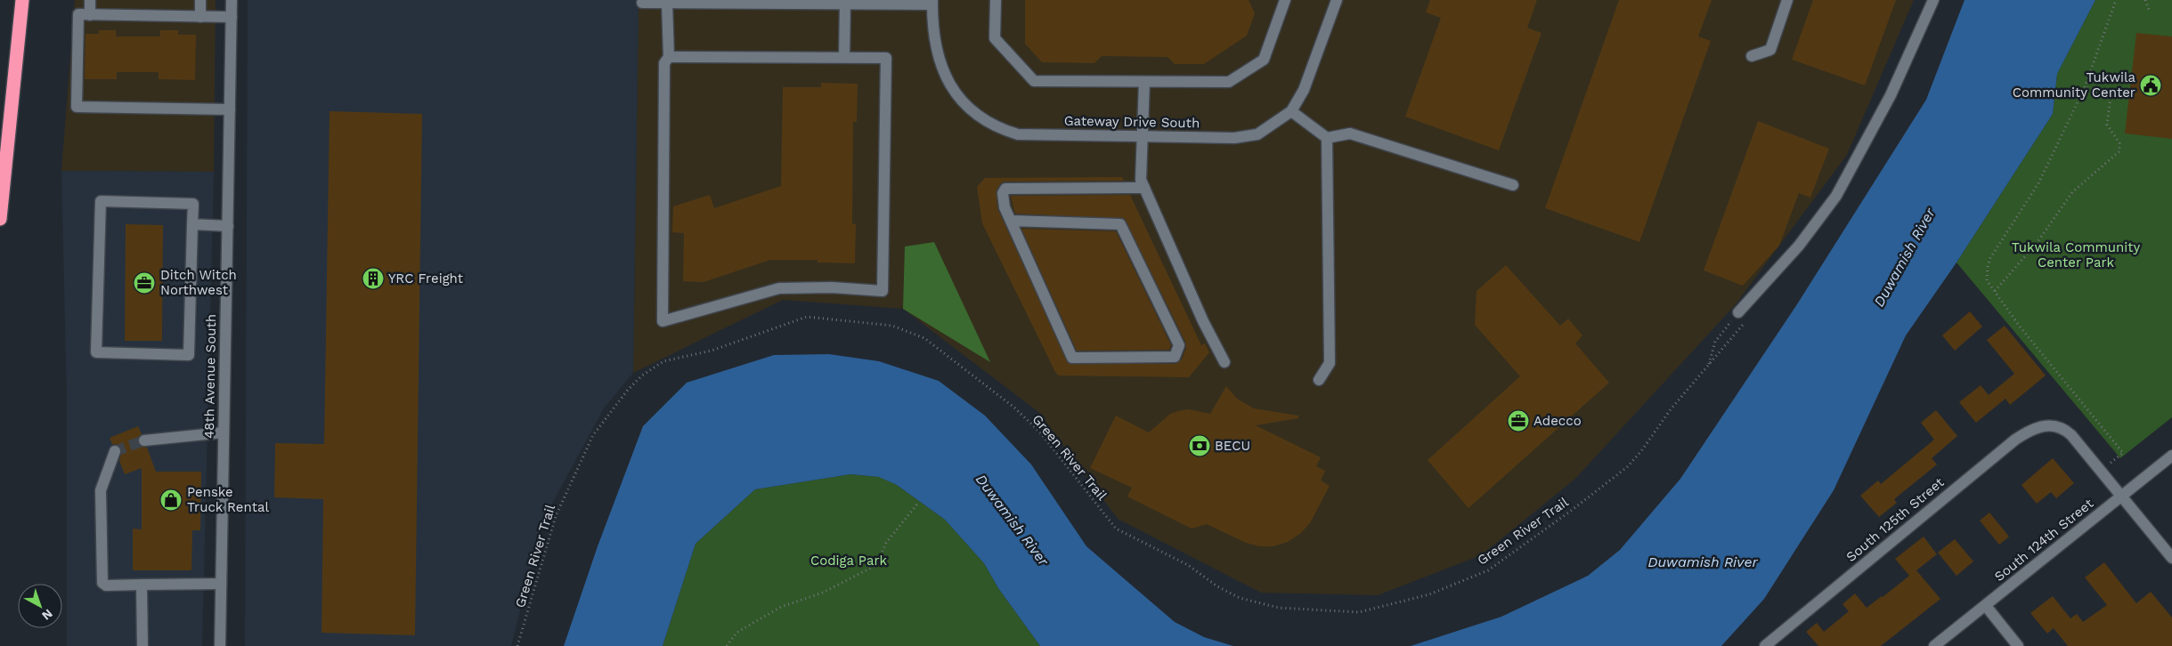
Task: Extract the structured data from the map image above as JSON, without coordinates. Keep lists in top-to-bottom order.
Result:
{
  "streets": {
    "street": [
      "Gateway Drive South",
      "48th Avenue South",
      "South 125th Street",
      "South 124th Street"
    ],
    "path": ["Green River Trail"]
  },
  "water": ["Duwamish River"],
  "parks": ["Tukwila Community Center Park", "Codiga Park"],
  "places": {
    "public building": ["Tukwila Community Center"],
    "building": ["YRC Freight"],
    "office": ["Ditch Witch Northwest", "Adecco"],
    "bank": ["BECU"],
    "shop": ["Penske Truck Rental"]
  },
  "north": "bottom right"
}
